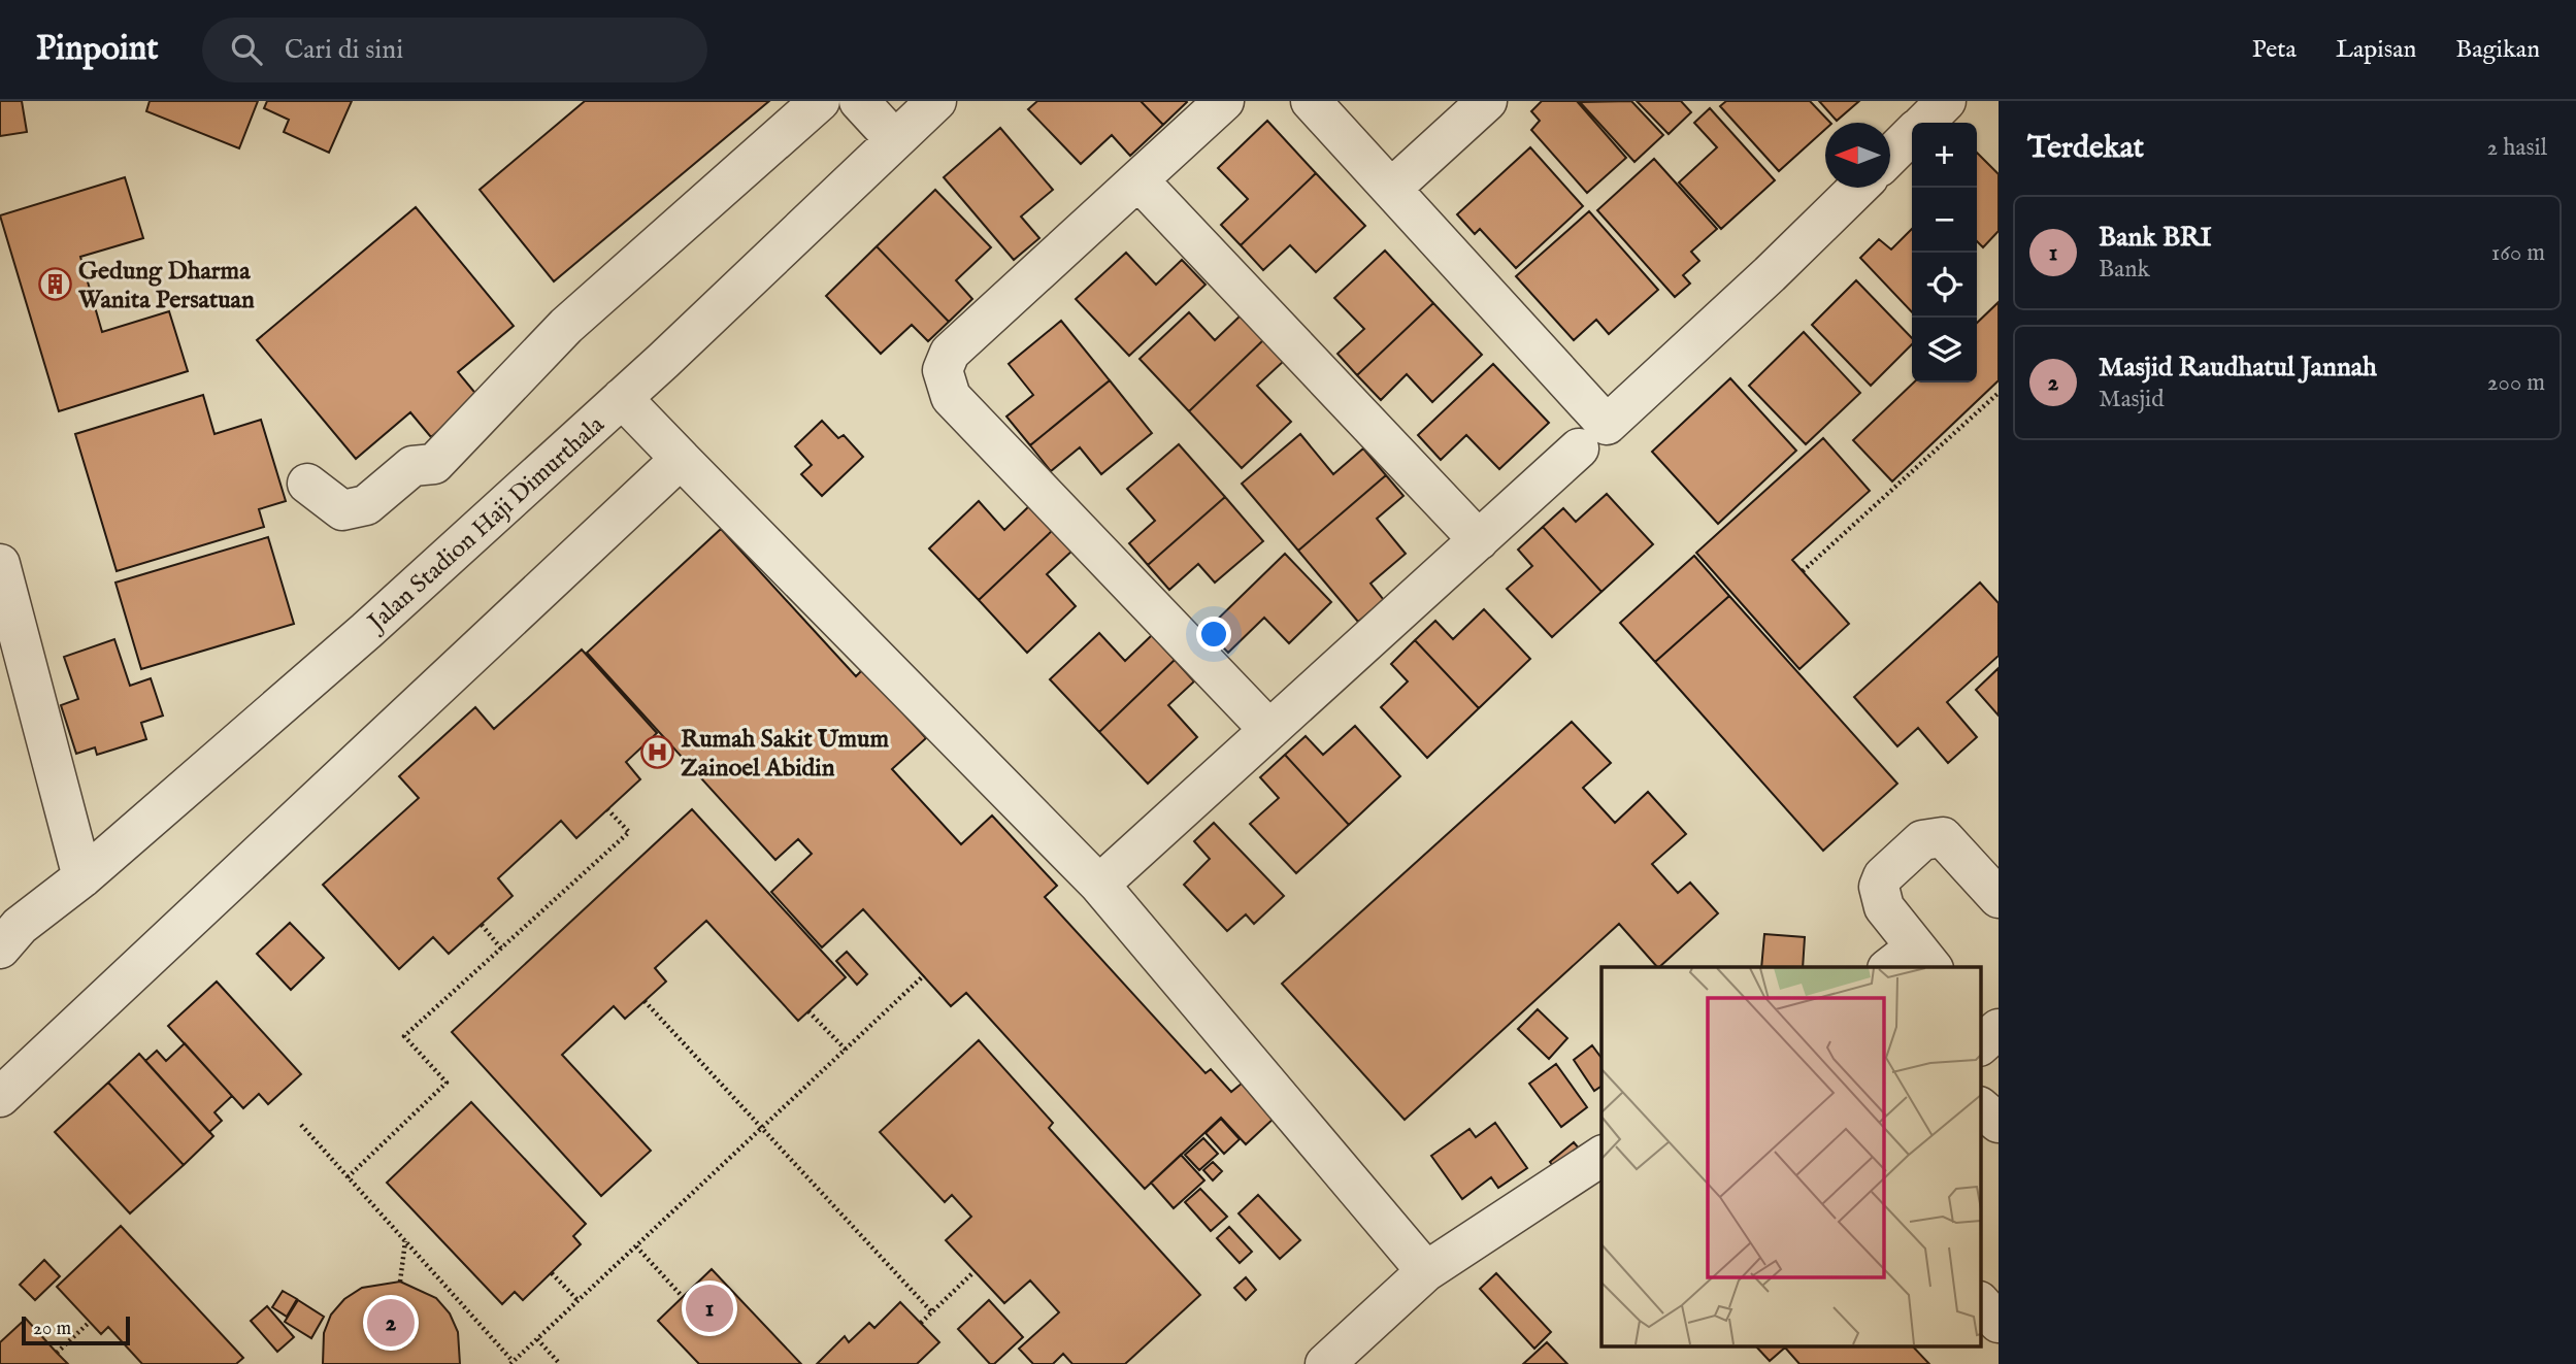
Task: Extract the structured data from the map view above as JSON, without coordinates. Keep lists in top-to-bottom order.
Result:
{
  "streets": {
    "street": ["Jalan Stadion Haji Dimurthala"]
  },
  "places": {
    "building": ["Gedung Dharma Wanita Persatuan"],
    "hospital": ["Rumah Sakit Umum Zainoel Abidin"]
  },
  "scale_bar": "20 m",
  "north": "left",
  "page": {
    "header": "Pinpoint",
    "search": "Cari di sini",
    "nav": ["Peta", "Lapisan", "Bagikan"],
    "heading": ["Terdekat", "2 hasil"],
    "map_buttons": ["+", "−"],
    "list": [
      {
        "mark": "1",
        "name": "Bank BRI",
        "note": "Bank",
        "value": "160 m"
      },
      {
        "mark": "2",
        "name": "Masjid Raudhatul Jannah",
        "note": "Masjid",
        "value": "200 m"
      }
    ],
    "pins": ["1", "2"],
    "scale": "20 m"
  }
}
